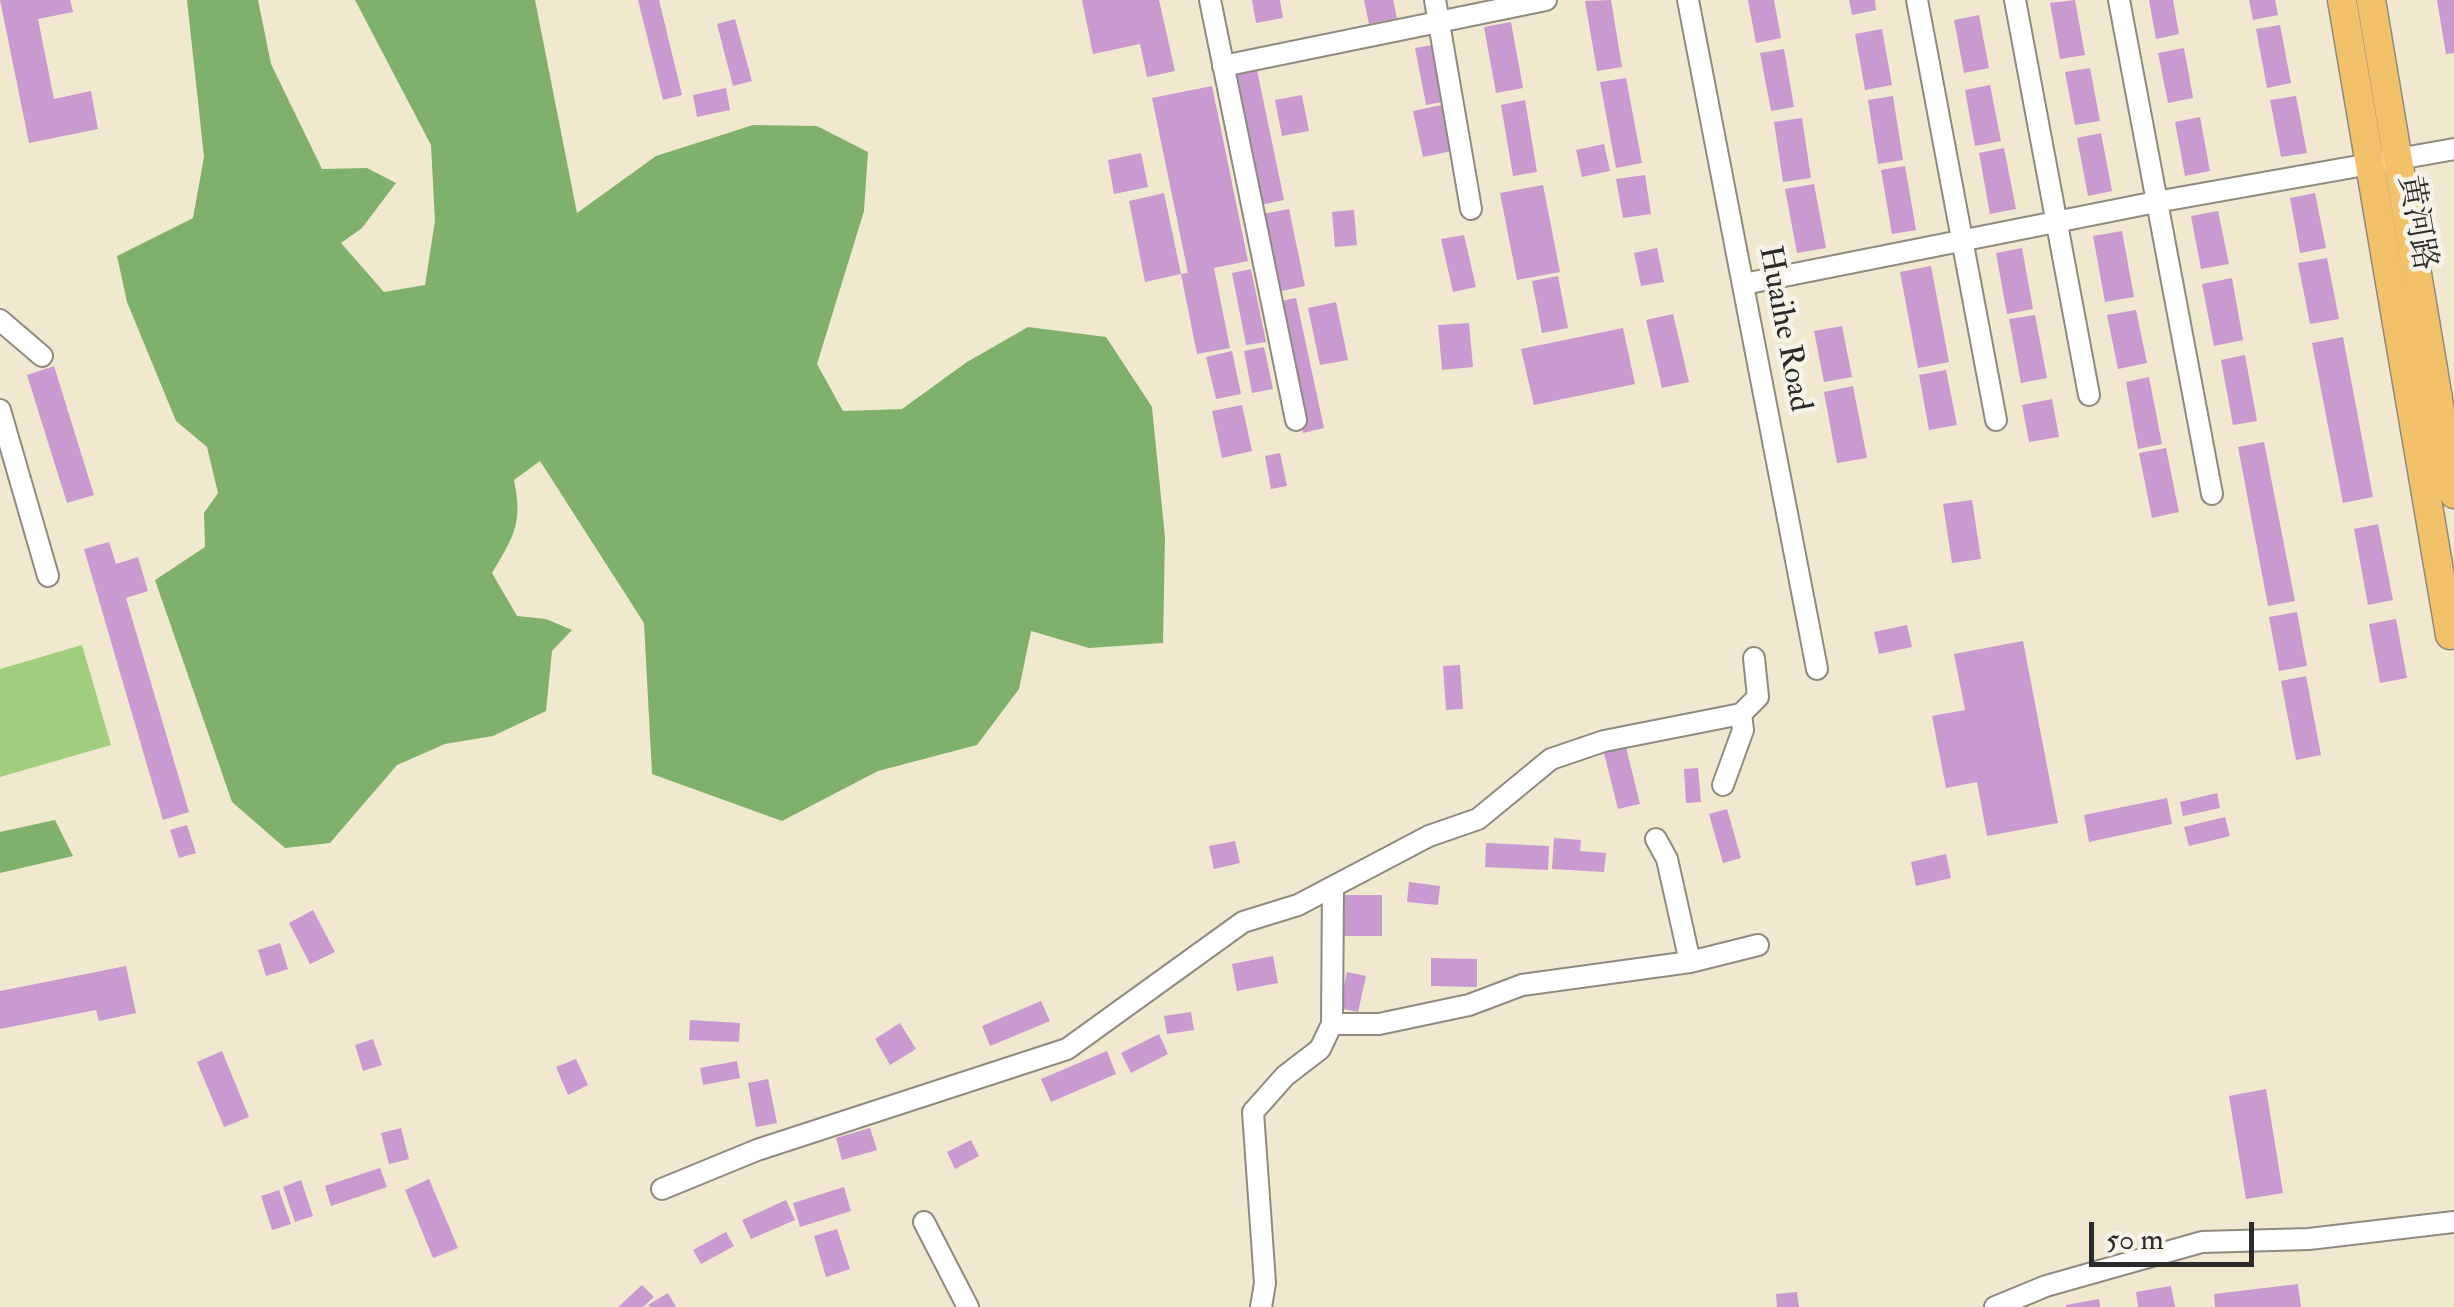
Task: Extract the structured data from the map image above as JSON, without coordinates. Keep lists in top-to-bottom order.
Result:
{
  "streets": {
    "main road": ["黄河路"],
    "street": ["Huaihe Road"]
  },
  "scale_bar": "50 m"
}
